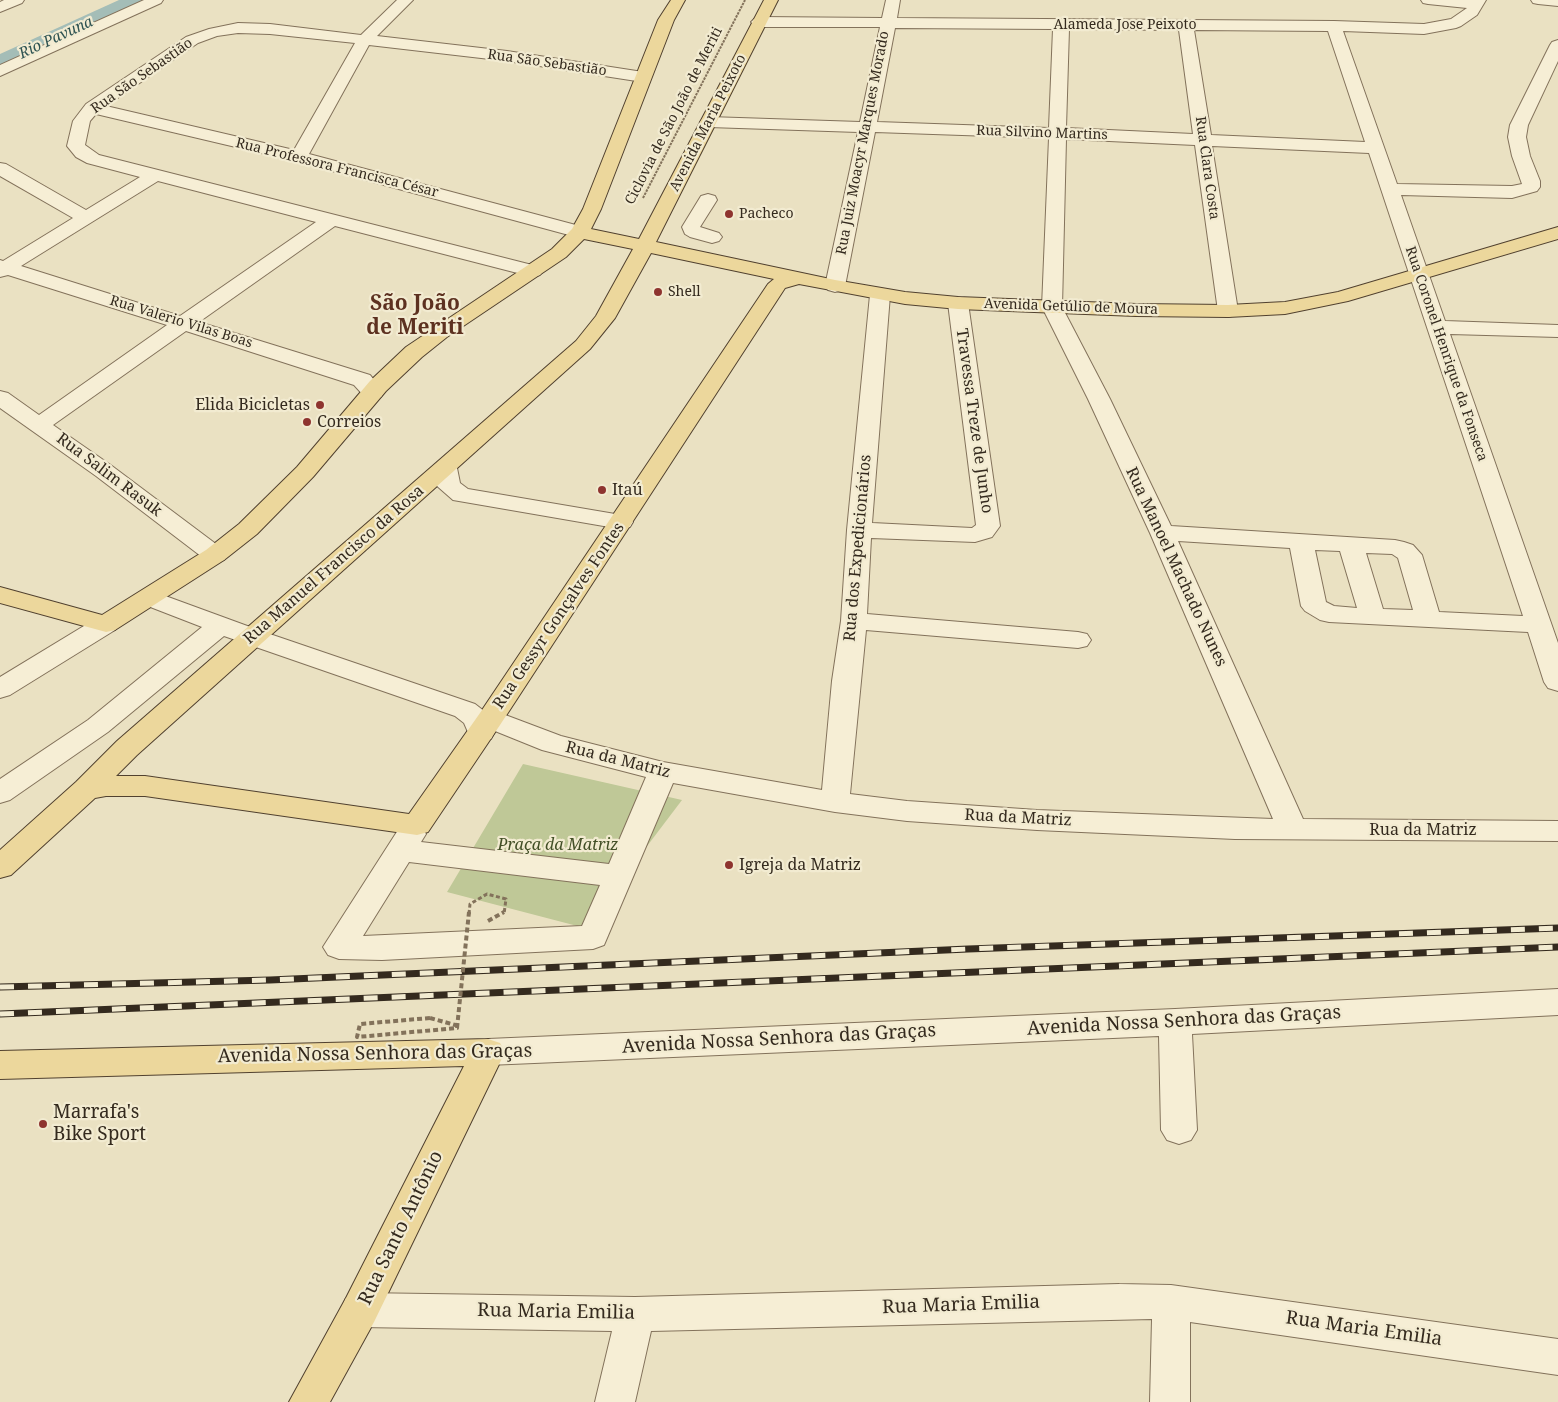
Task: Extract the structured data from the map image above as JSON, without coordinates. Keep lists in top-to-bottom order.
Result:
{
  "streets": {
    "main road": [
      "Avenida Maria Peixoto",
      "Avenida Getúlio de Moura",
      "Rua Manuel Francisco da Rosa",
      "Rua Gessyr Gonçalves Fontes",
      "Avenida Nossa Senhora das Graças",
      "Rua Santo Antônio"
    ],
    "street": [
      "Alameda Jose Peixoto",
      "Rua São Sebastião",
      "Rua Silvino Martins",
      "Rua Juiz Moacyr Marques Morado",
      "Rua Professora Francisca César",
      "Rua Clara Costa",
      "Rua Valerio Vilas Boas",
      "Rua Coronel Henrique da Fonseca",
      "Travessa Treze de Junho",
      "Rua Salim Rasuk",
      "Rua dos Expedicionários",
      "Rua Manoel Machado Nunes",
      "Rua da Matriz",
      "Rua Maria Emilia"
    ],
    "path": ["Ciclovia de São João de Meriti"]
  },
  "crossings": [
    ["Alameda Jose Peixoto", "Avenida Maria Peixoto"],
    ["Alameda Jose Peixoto", "Rua Juiz Moacyr Marques Morado"],
    ["Alameda Jose Peixoto", "Rua Clara Costa"],
    ["Alameda Jose Peixoto", "Rua Coronel Henrique da Fonseca"],
    ["Rua São Sebastião", "Rua Professora Francisca César"],
    ["Avenida Maria Peixoto", "Rua Silvino Martins"],
    ["Avenida Maria Peixoto", "Avenida Getúlio de Moura"],
    ["Avenida Maria Peixoto", "Rua Manuel Francisco da Rosa"],
    ["Rua Silvino Martins", "Rua Juiz Moacyr Marques Morado"],
    ["Rua Silvino Martins", "Rua Clara Costa"],
    ["Rua Silvino Martins", "Rua Coronel Henrique da Fonseca"],
    ["Rua Juiz Moacyr Marques Morado", "Avenida Getúlio de Moura"],
    ["Rua Professora Francisca César", "Avenida Getúlio de Moura"],
    ["Rua Clara Costa", "Avenida Getúlio de Moura"],
    ["Avenida Getúlio de Moura", "Rua Coronel Henrique da Fonseca"],
    ["Avenida Getúlio de Moura", "Travessa Treze de Junho"],
    ["Avenida Getúlio de Moura", "Rua dos Expedicionários"],
    ["Avenida Getúlio de Moura", "Rua Manuel Francisco da Rosa"],
    ["Avenida Getúlio de Moura", "Rua Manoel Machado Nunes"],
    ["Avenida Getúlio de Moura", "Rua Gessyr Gonçalves Fontes"],
    ["Travessa Treze de Junho", "Rua dos Expedicionários"],
    ["Rua dos Expedicionários", "Rua da Matriz"],
    ["Rua Manoel Machado Nunes", "Rua da Matriz"],
    ["Rua Gessyr Gonçalves Fontes", "Rua da Matriz"],
    ["Avenida Nossa Senhora das Graças", "Rua Santo Antônio"],
    ["Rua Santo Antônio", "Rua Maria Emilia"]
  ],
  "districts": ["São João de Meriti"],
  "water": ["Rio Pavuna"],
  "parks": ["Praça da Matriz"],
  "places": [
    "Pacheco",
    "Shell",
    "Elida Bicicletas",
    "Correios",
    "Itaú",
    "Igreja da Matriz",
    "Marrafa's Bike Sport"
  ]
}
